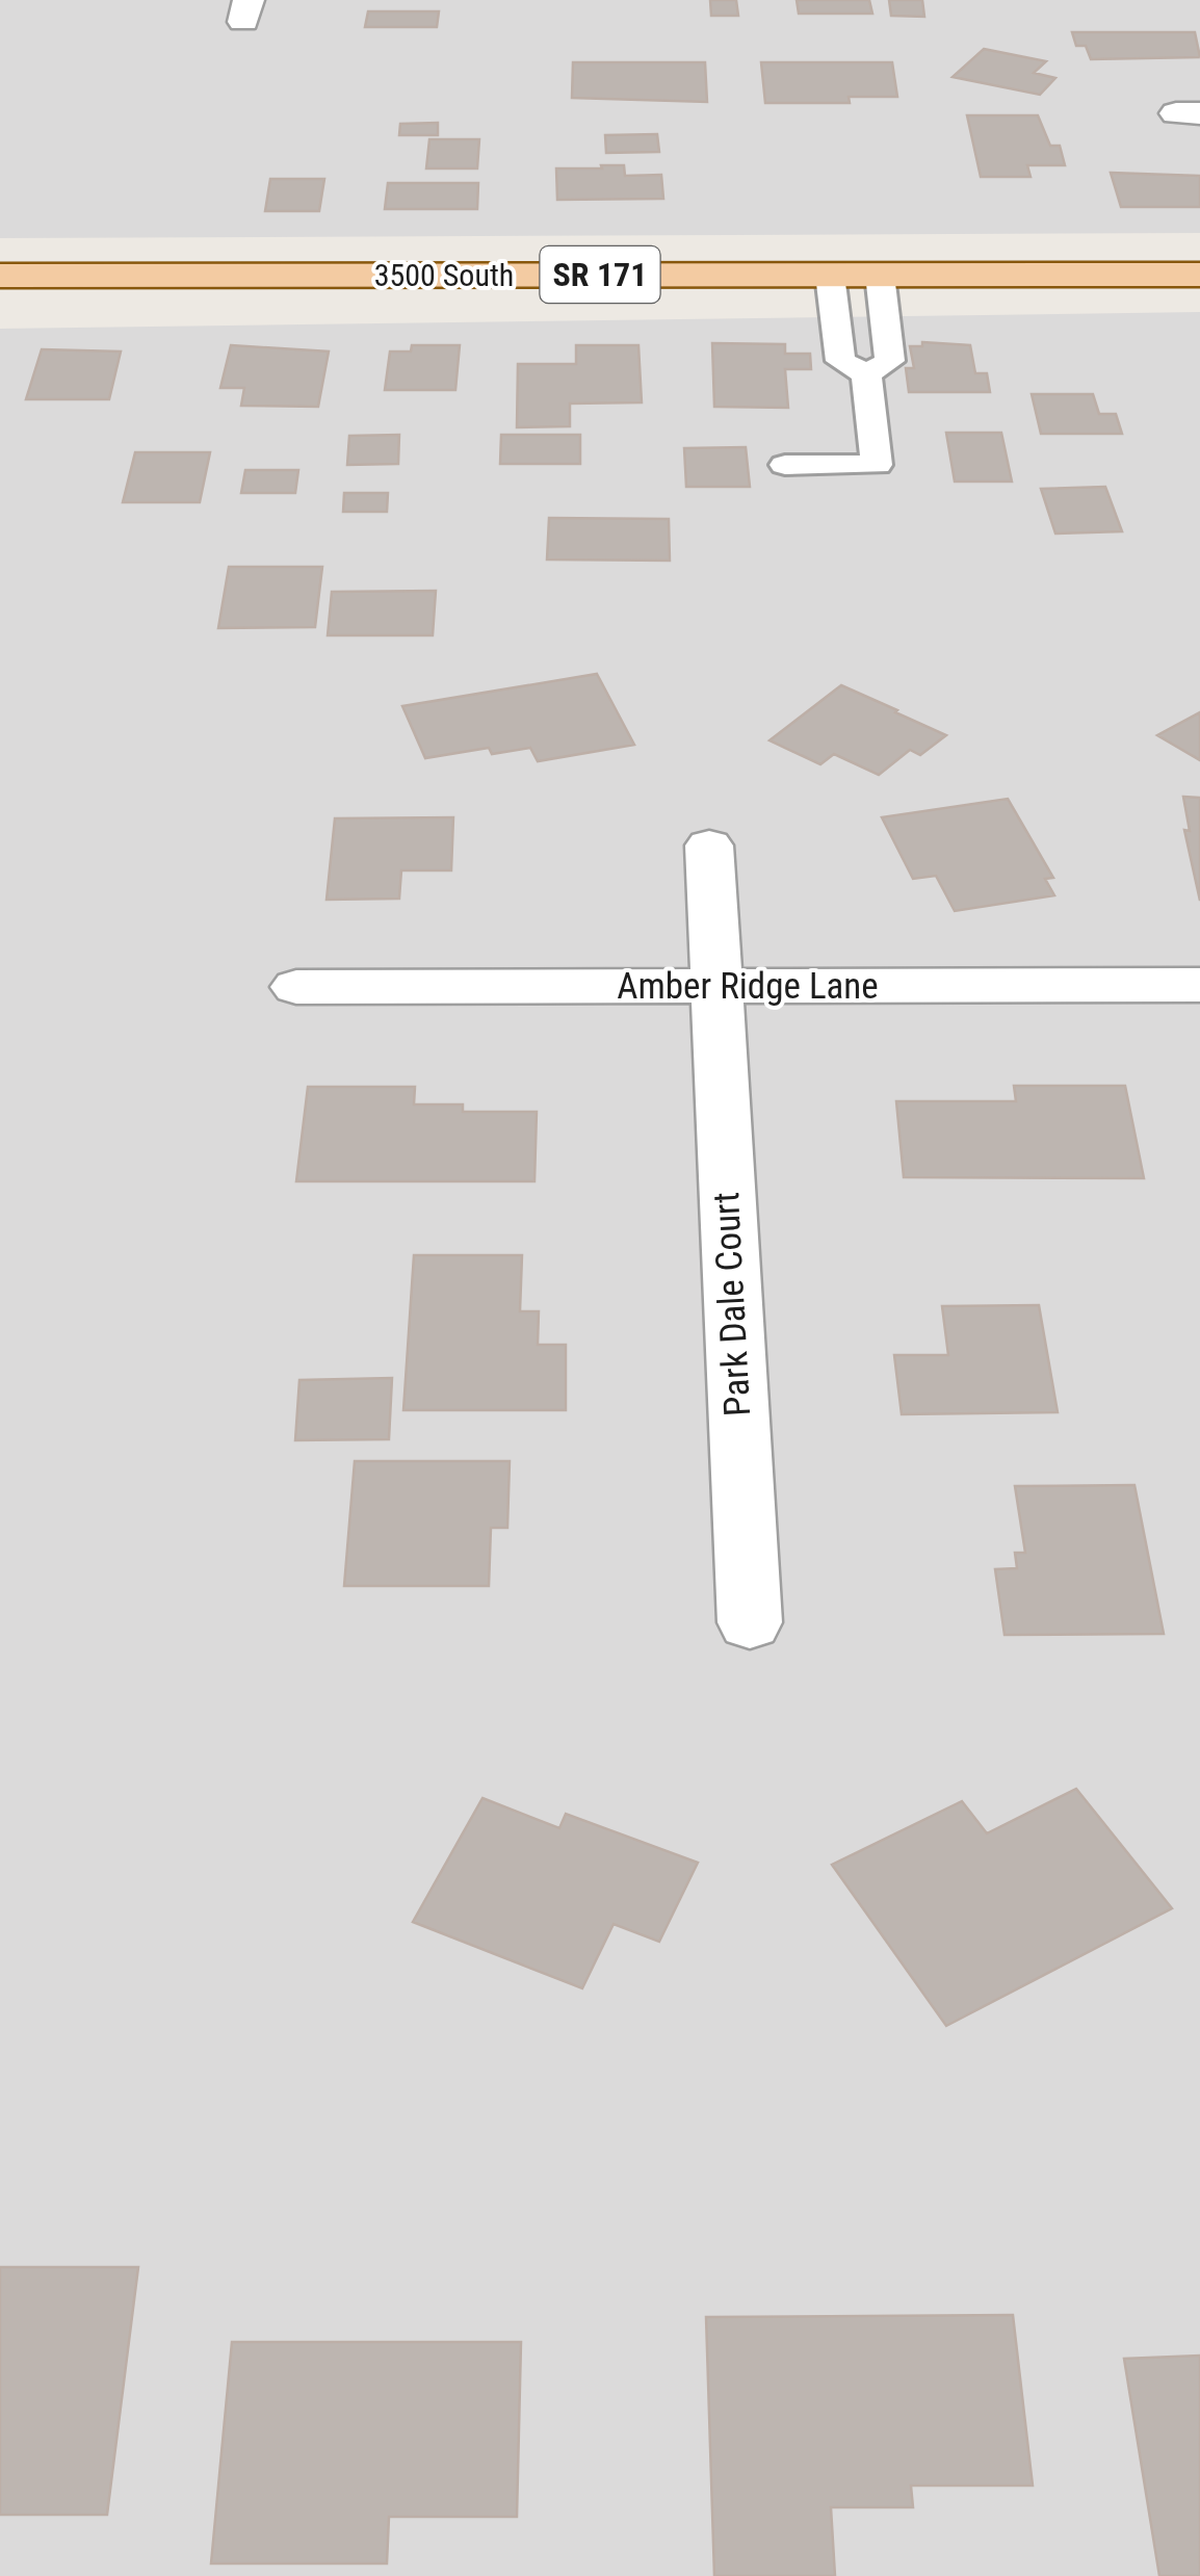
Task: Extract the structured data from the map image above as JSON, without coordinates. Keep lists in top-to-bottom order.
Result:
{
  "streets": {
    "main road": ["3500 South", "SR 171"],
    "street": ["Amber Ridge Lane", "Park Dale Court"]
  },
  "crossings": [
    ["Amber Ridge Lane", "Park Dale Court"]
  ]
}
